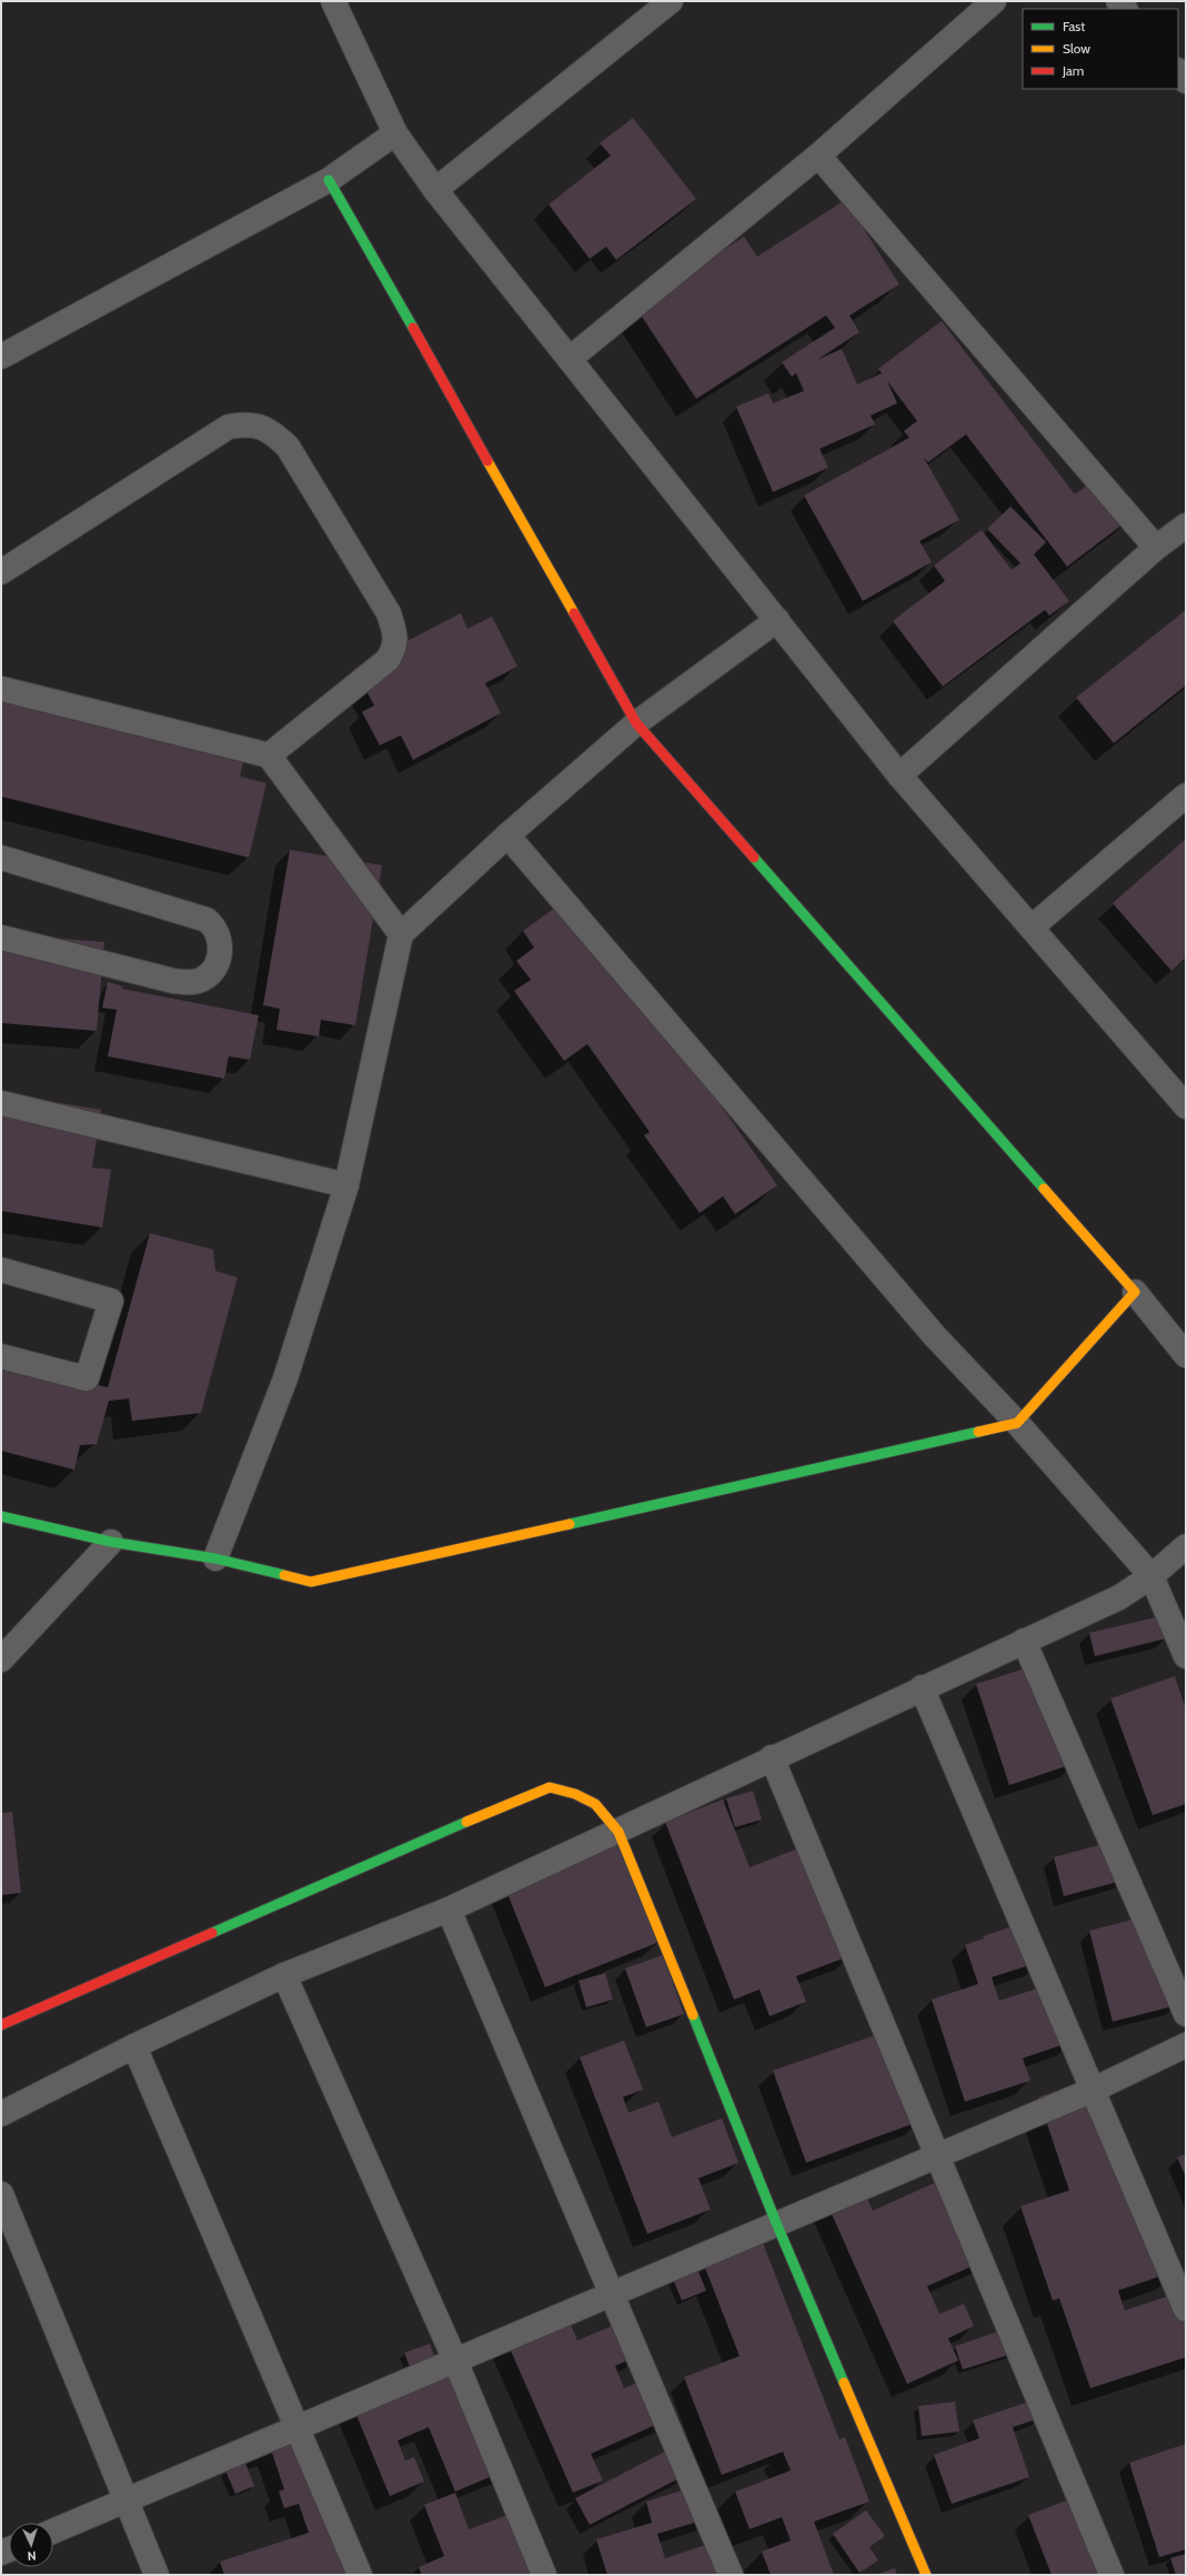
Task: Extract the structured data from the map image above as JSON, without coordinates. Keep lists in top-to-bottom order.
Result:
{
  "legend": ["Fast", "Slow", "Jam"],
  "north": "bottom"
}
